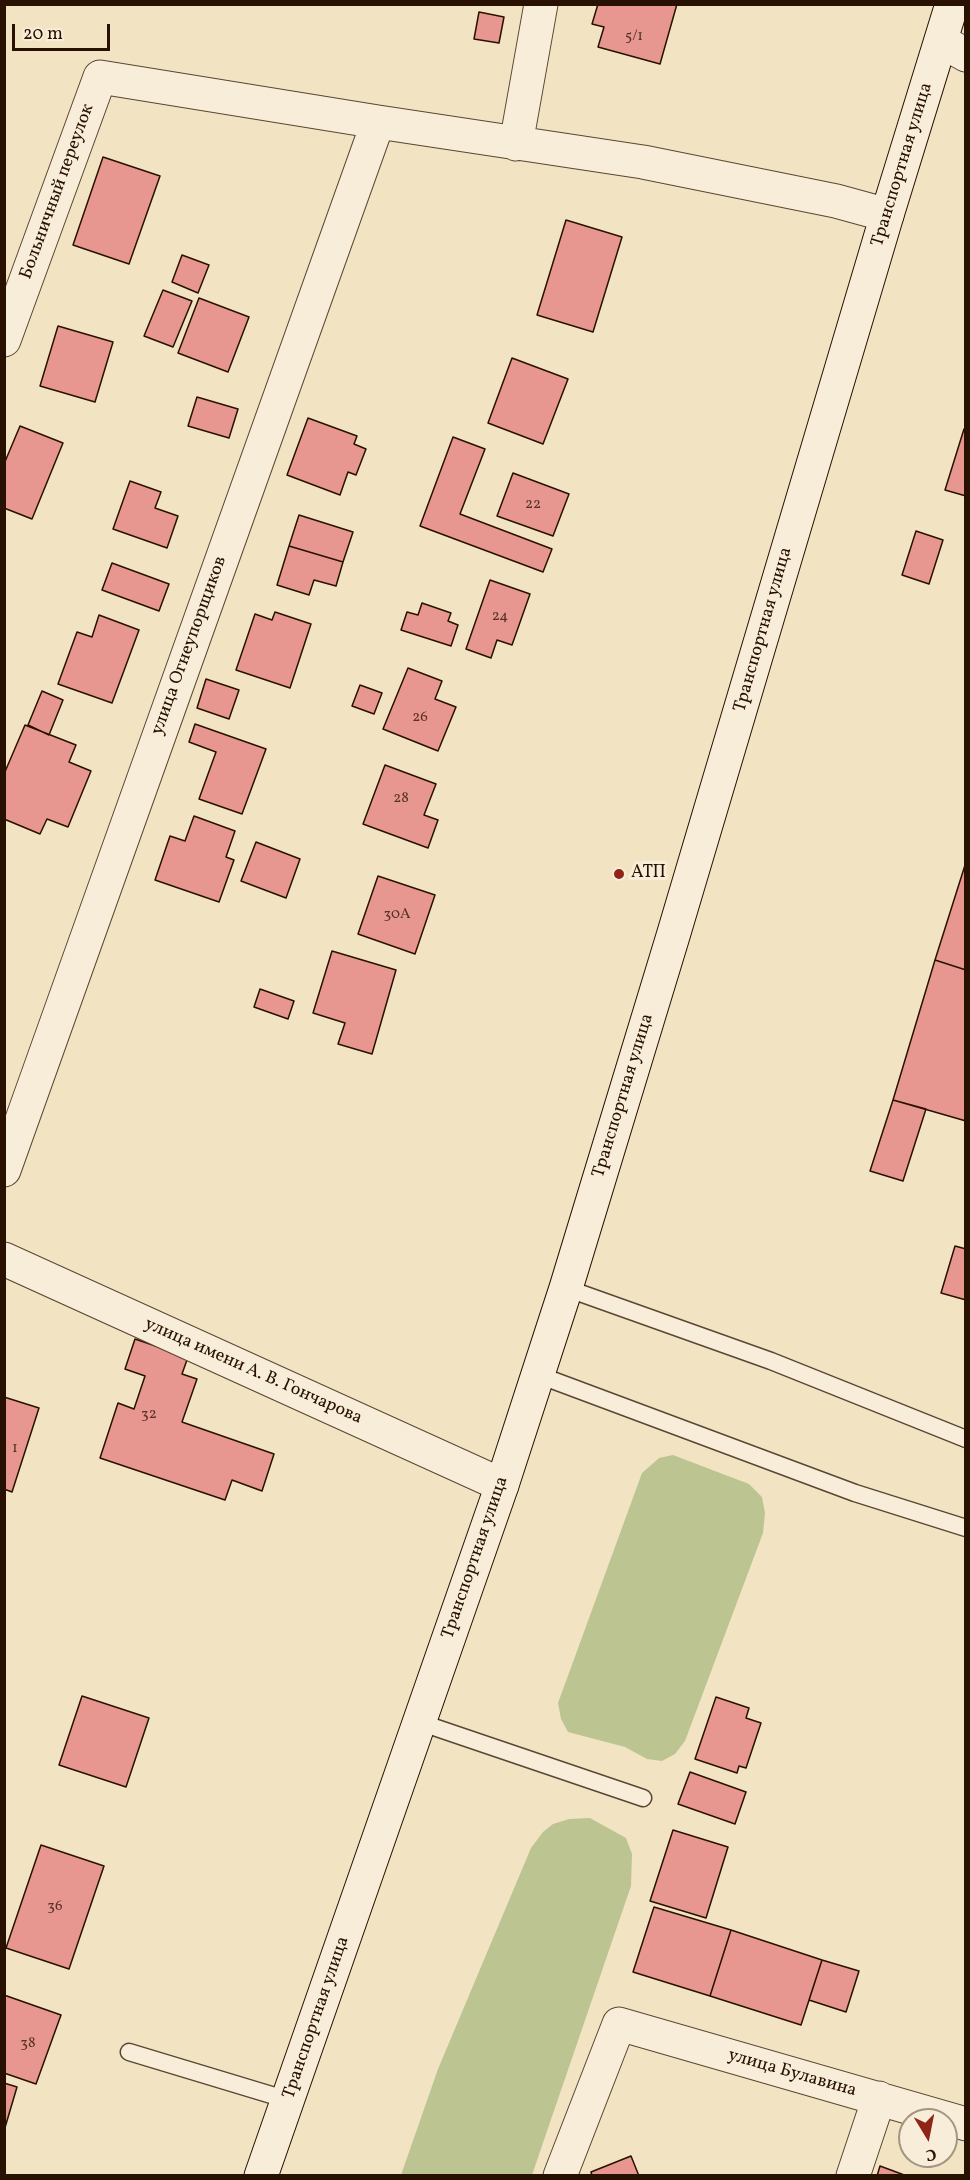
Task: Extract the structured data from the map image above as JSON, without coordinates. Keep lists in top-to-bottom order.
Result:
{
  "streets": {
    "street": [
      "Транспортная улица",
      "Больничный переулок",
      "улица Огнеупорщиков",
      "улица имени А. В. Гончарова",
      "улица Булавина"
    ]
  },
  "crossings": [
    ["Транспортная улица", "улица имени А. В. Гончарова"],
    ["Больничный переулок", "улица Огнеупорщиков"]
  ],
  "places": ["АТП"],
  "house_numbers": [
    "5/1",
    "22",
    "24",
    "26",
    "28",
    "30А",
    "32",
    "1",
    "36",
    "38"
  ],
  "scale_bar": "20 m",
  "north": "bottom"
}
